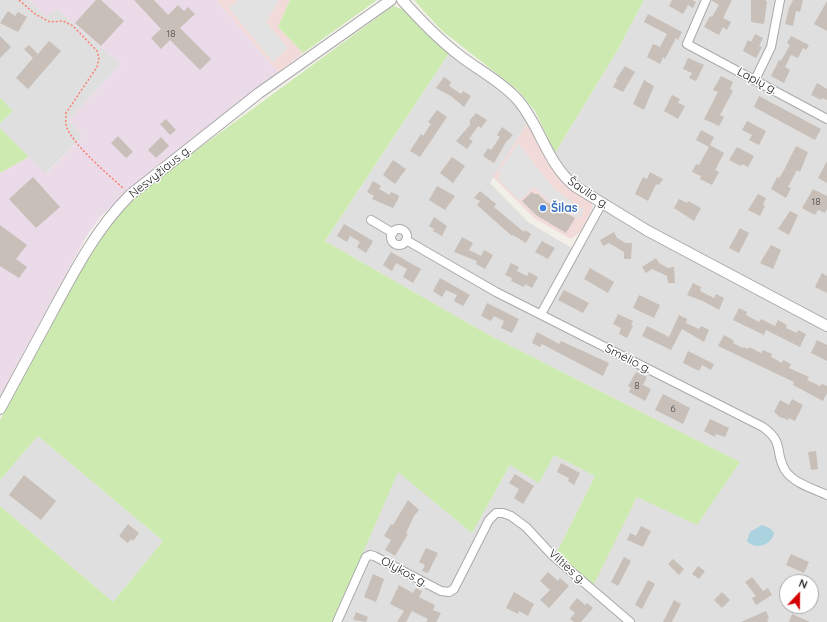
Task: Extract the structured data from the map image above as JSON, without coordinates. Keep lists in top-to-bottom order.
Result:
{
  "streets": {
    "street": [
      "Lapių g.",
      "Nesvyžiaus g.",
      "Šaulio g.",
      "Smėlio g.",
      "Vilties g.",
      "Olykos g."
    ]
  },
  "crossings": [
    ["Vilties g.", "Olykos g."]
  ],
  "places": ["Šilas"],
  "house_numbers": [
    "18",
    "18",
    "8",
    "6"
  ],
  "north": "top"
}
